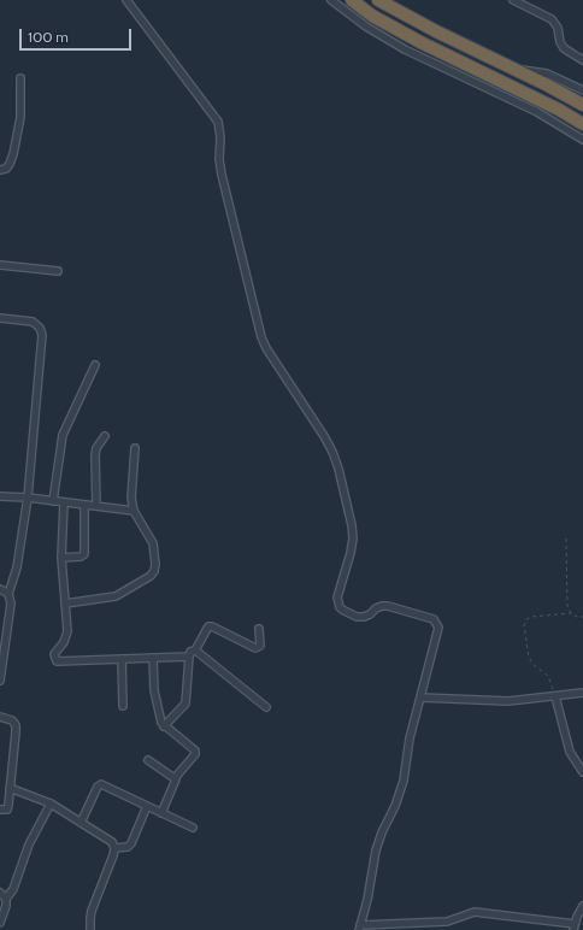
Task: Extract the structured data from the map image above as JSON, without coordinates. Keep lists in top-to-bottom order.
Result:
{
  "scale_bar": "100 m"
}
